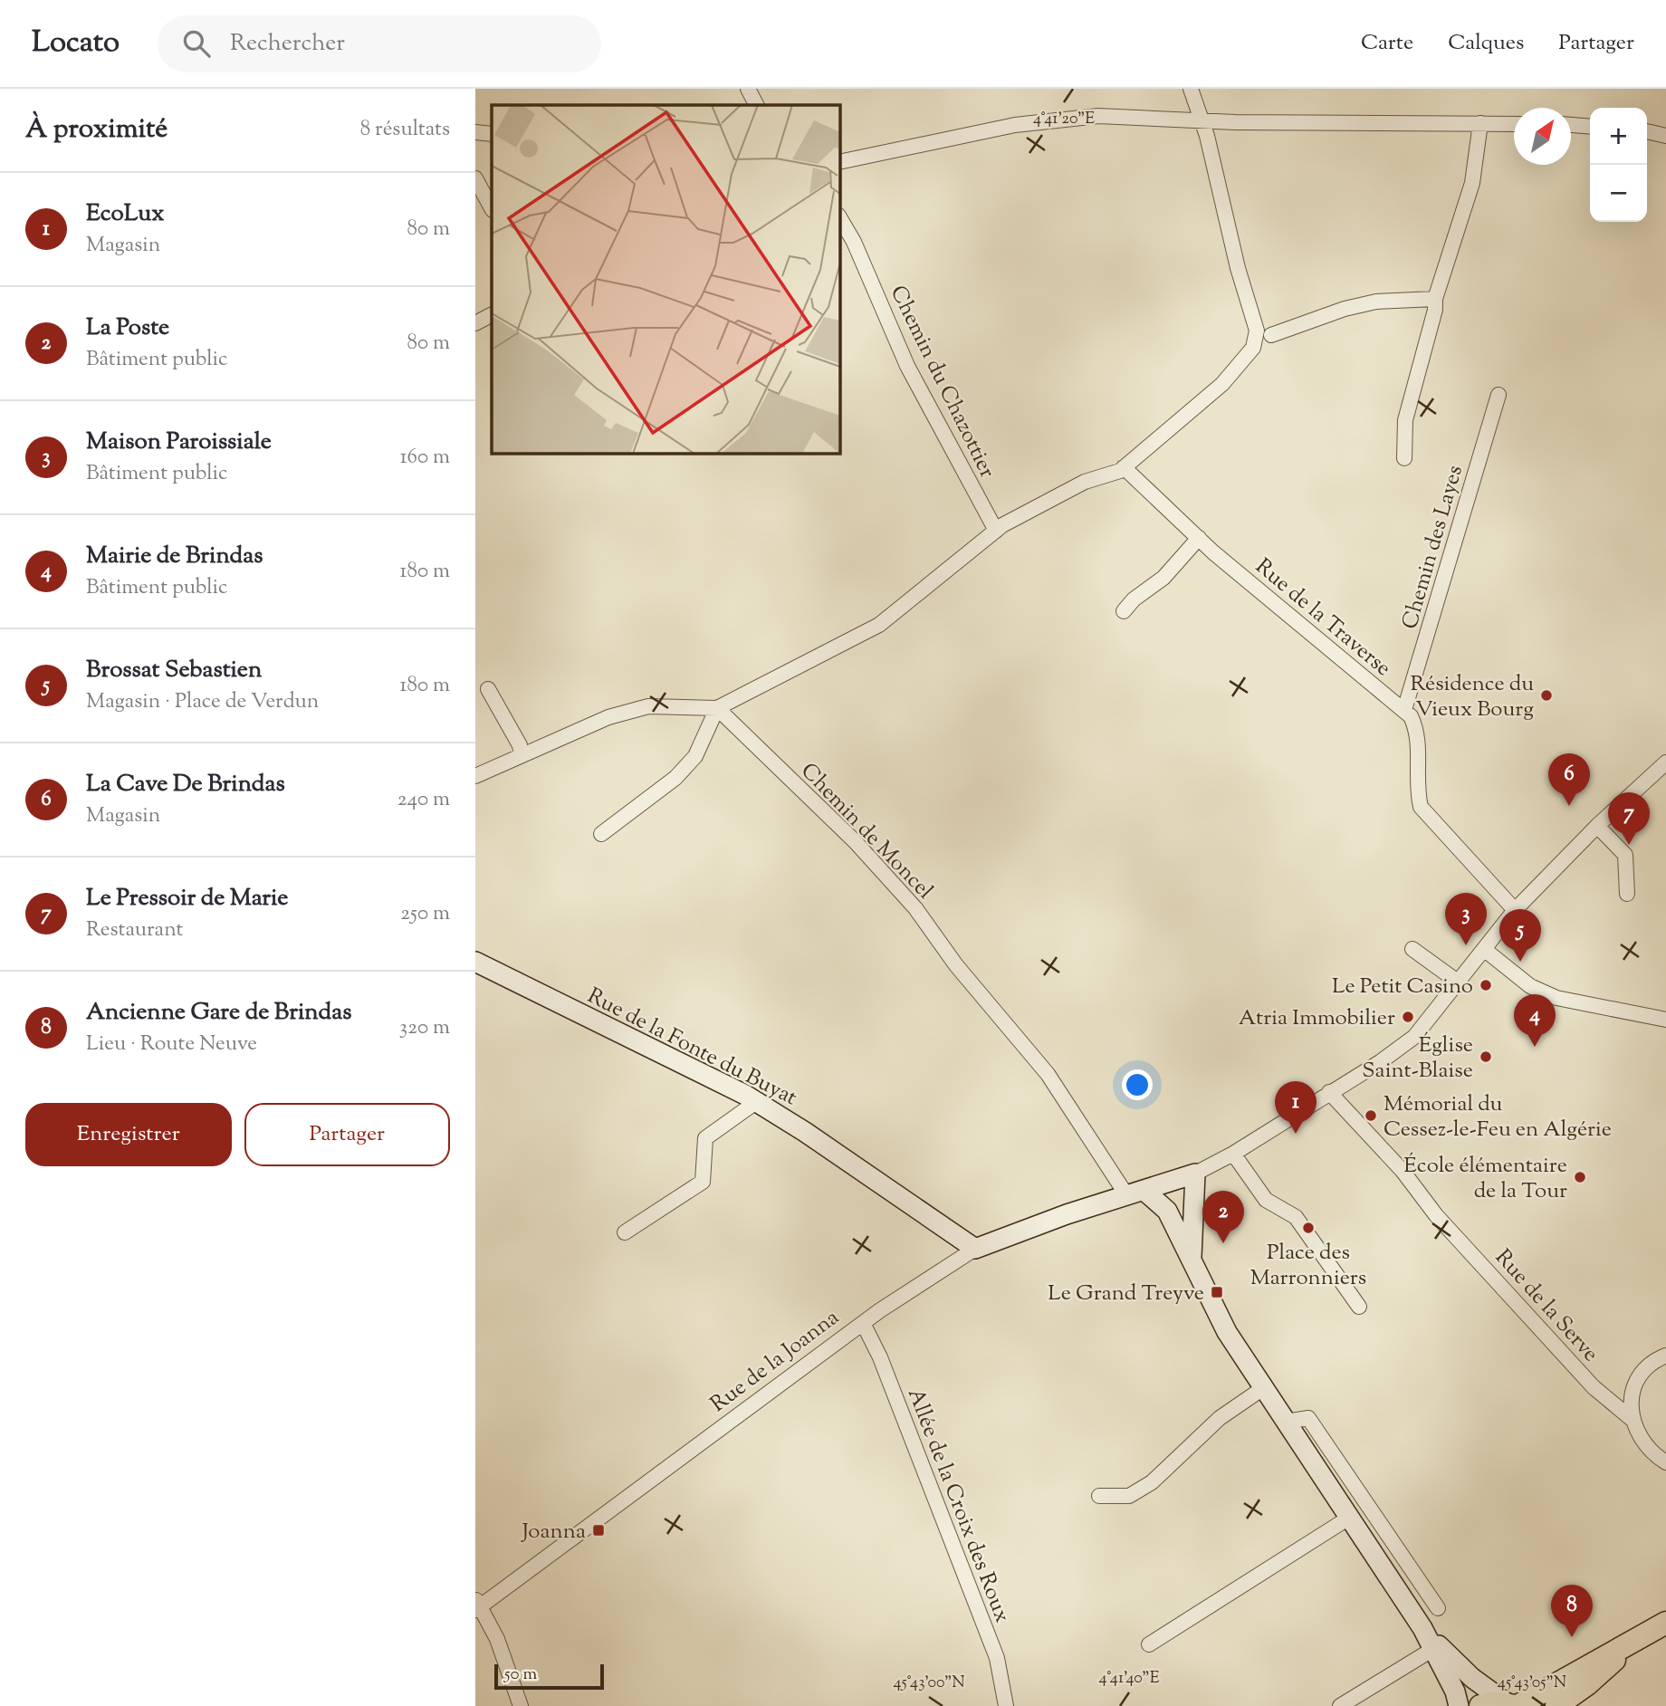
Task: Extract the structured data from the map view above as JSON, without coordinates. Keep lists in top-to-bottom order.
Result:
{
  "streets": {
    "street": [
      "Chemin du Chazottier",
      "Chemin des Layes",
      "Rue de la Traverse",
      "Chemin de Moncel",
      "Rue de la Fonte du Buyat",
      "Rue de la Serve",
      "Rue de la Joanna",
      "Allée de la Croix des Roux"
    ]
  },
  "crossings": [
    ["Chemin des Layes", "Rue de la Traverse"],
    ["Chemin de Moncel", "Rue de la Joanna"],
    ["Rue de la Fonte du Buyat", "Rue de la Joanna"],
    ["Rue de la Joanna", "Allée de la Croix des Roux"]
  ],
  "places": {
    "other": [
      "Résidence du Vieux Bourg",
      "Le Petit Casino",
      "Atria Immobilier",
      "Église Saint-Blaise",
      "Mémorial du Cessez-le-Feu en Algérie",
      "École élémentaire de la Tour",
      "Place des Marronniers"
    ],
    "transit": ["Le Grand Treyve", "Joanna"]
  },
  "scale_bar": "50 m",
  "north": "top right",
  "page": {
    "header": "Locato",
    "search": "Rechercher",
    "nav": ["Carte", "Calques", "Partager"],
    "heading": ["À proximité", "8 résultats"],
    "map_buttons": ["+", "−"],
    "list": [
      {
        "mark": "1",
        "name": "EcoLux",
        "note": "Magasin",
        "value": "80 m"
      },
      {
        "mark": "2",
        "name": "La Poste",
        "note": "Bâtiment public",
        "value": "80 m"
      },
      {
        "mark": "3",
        "name": "Maison Paroissiale",
        "note": "Bâtiment public",
        "value": "160 m"
      },
      {
        "mark": "4",
        "name": "Mairie de Brindas",
        "note": "Bâtiment public",
        "value": "180 m"
      },
      {
        "mark": "5",
        "name": "Brossat Sebastien",
        "note": "Magasin · Place de Verdun",
        "value": "180 m"
      },
      {
        "mark": "6",
        "name": "La Cave De Brindas",
        "note": "Magasin",
        "value": "240 m"
      },
      {
        "mark": "7",
        "name": "Le Pressoir de Marie",
        "note": "Restaurant",
        "value": "250 m"
      },
      {
        "mark": "8",
        "name": "Ancienne Gare de Brindas",
        "note": "Lieu · Route Neuve",
        "value": "320 m"
      }
    ],
    "pins": [
      "6",
      "7",
      "3",
      "5",
      "4",
      "1",
      "2",
      "8"
    ],
    "buttons": ["Enregistrer", "Partager"],
    "scale": "50 m"
  },
  "coordinates": [
    "4°41'20\"E",
    "4°41'40\"E",
    "45°43'00\"N",
    "45°43'05\"N"
  ]
}
